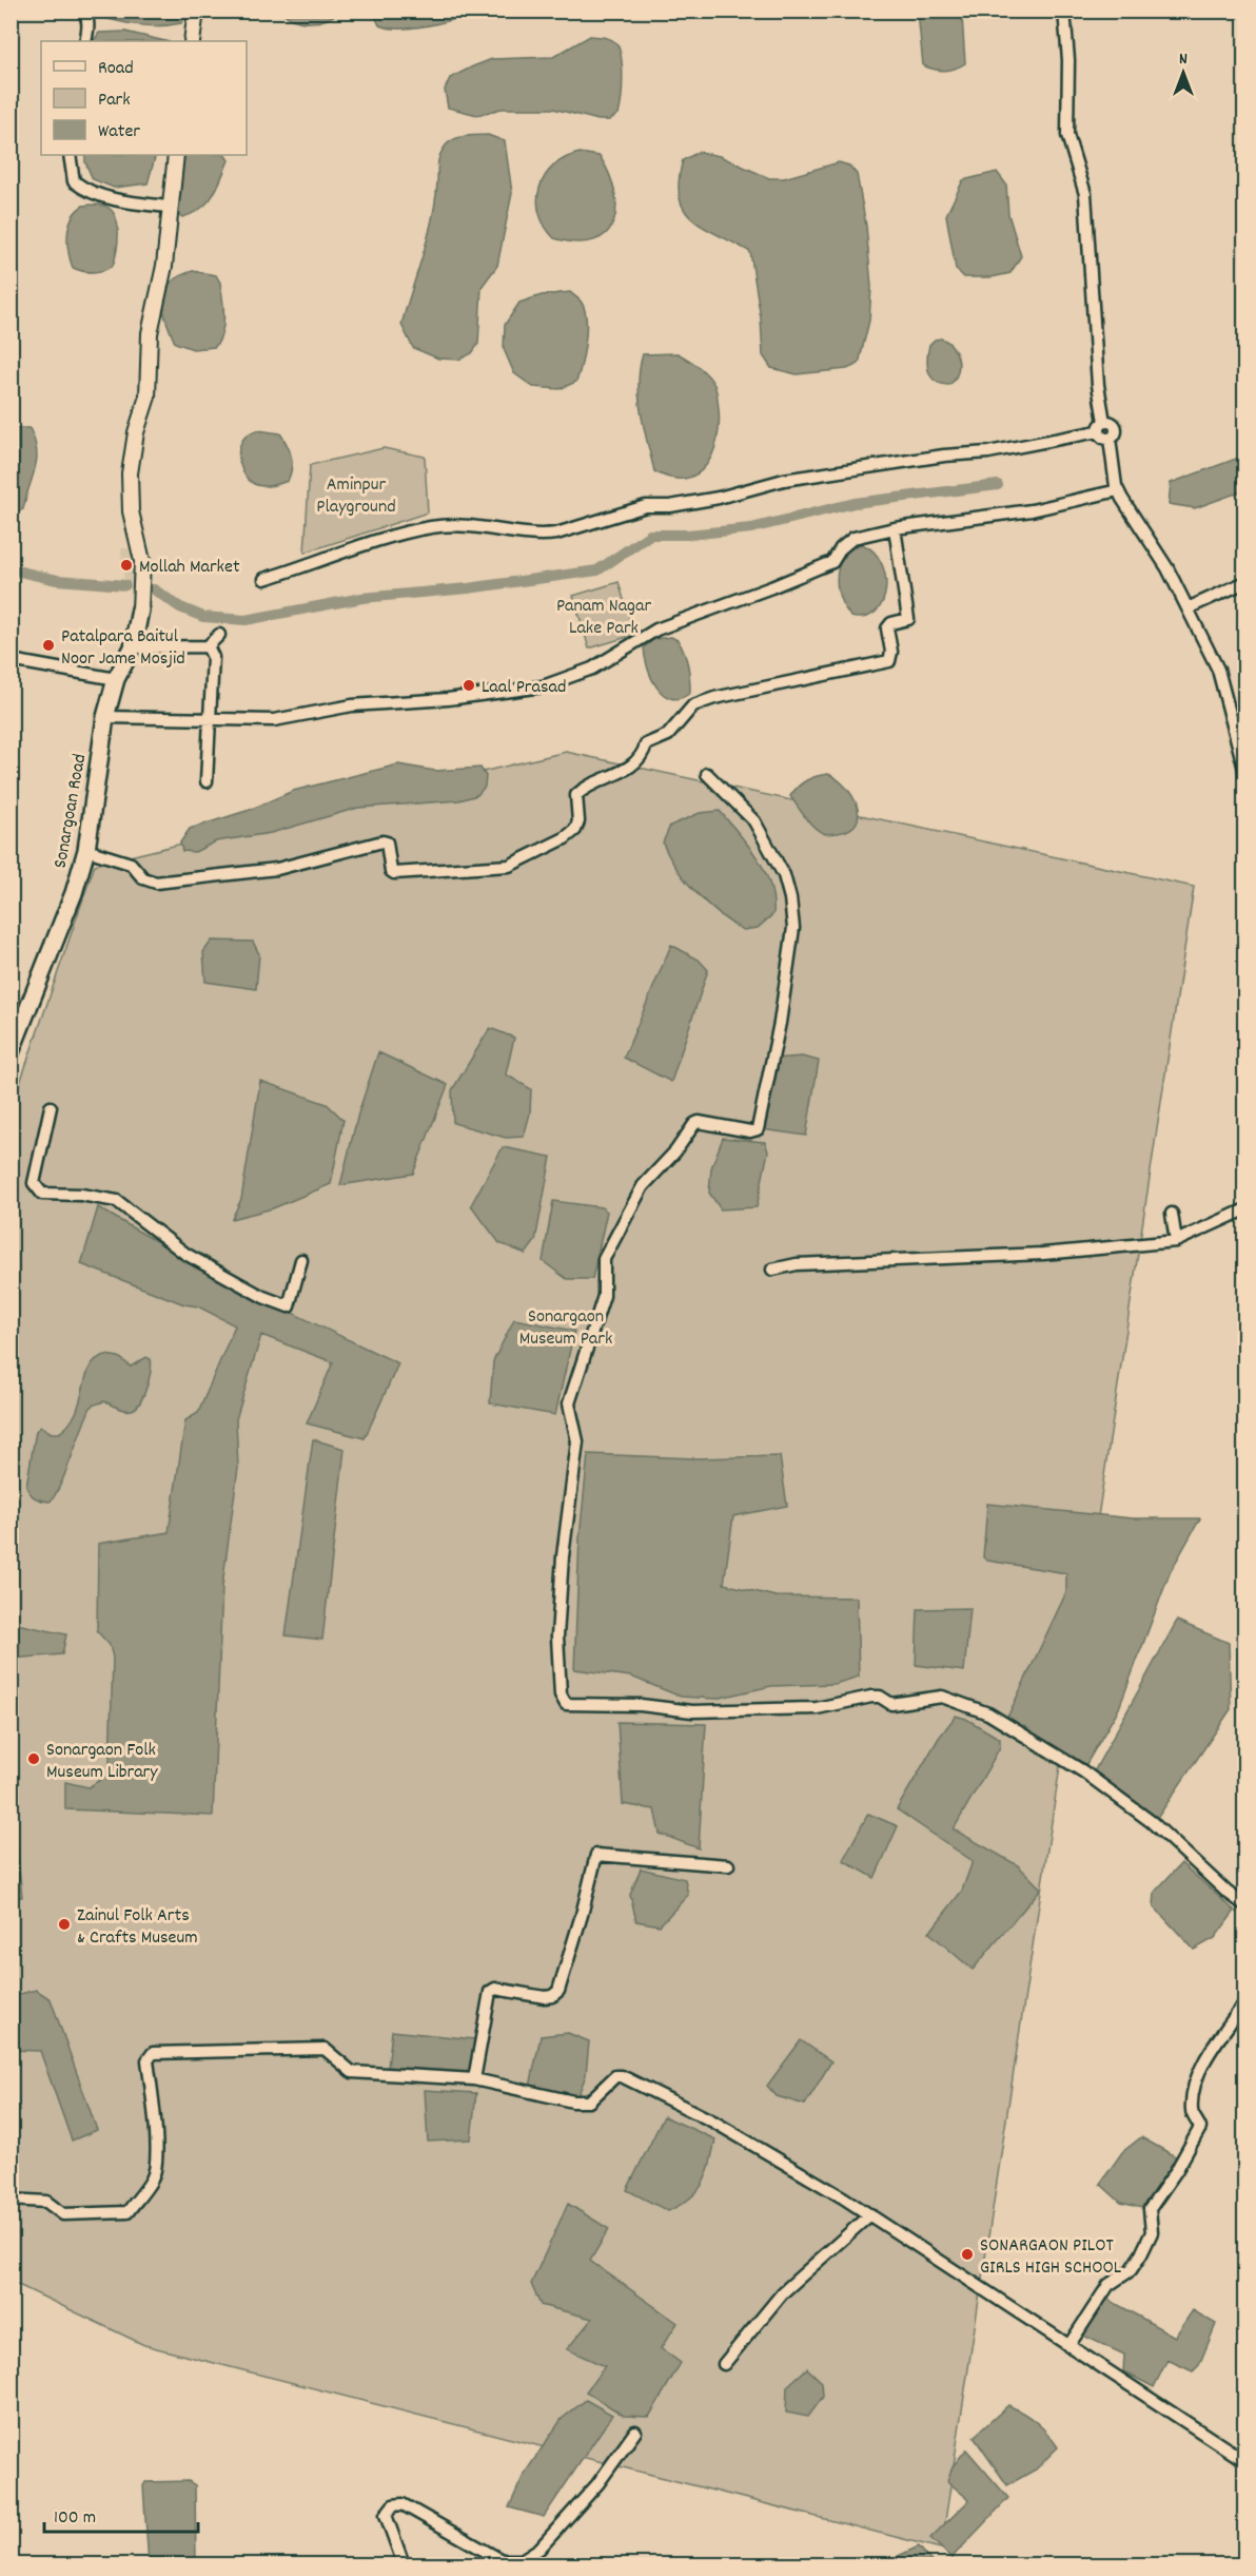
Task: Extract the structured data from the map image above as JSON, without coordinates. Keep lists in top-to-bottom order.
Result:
{
  "streets": {
    "main road": ["Sonargoan Road"]
  },
  "parks": ["Aminpur Playground", "Panam Nagar Lake Park", "Sonargaon Museum Park"],
  "places": [
    "Mollah Market",
    "Patalpara Baitul Noor Jame Mosjid",
    "Laal Prasad",
    "Sonargaon Folk Museum Library",
    "Zainul Folk Arts & Crafts Museum",
    "SONARGAON PILOT GIRLS HIGH SCHOOL"
  ],
  "legend": ["Road", "Park", "Water"],
  "scale_bar": "100 m",
  "north": "top"
}
